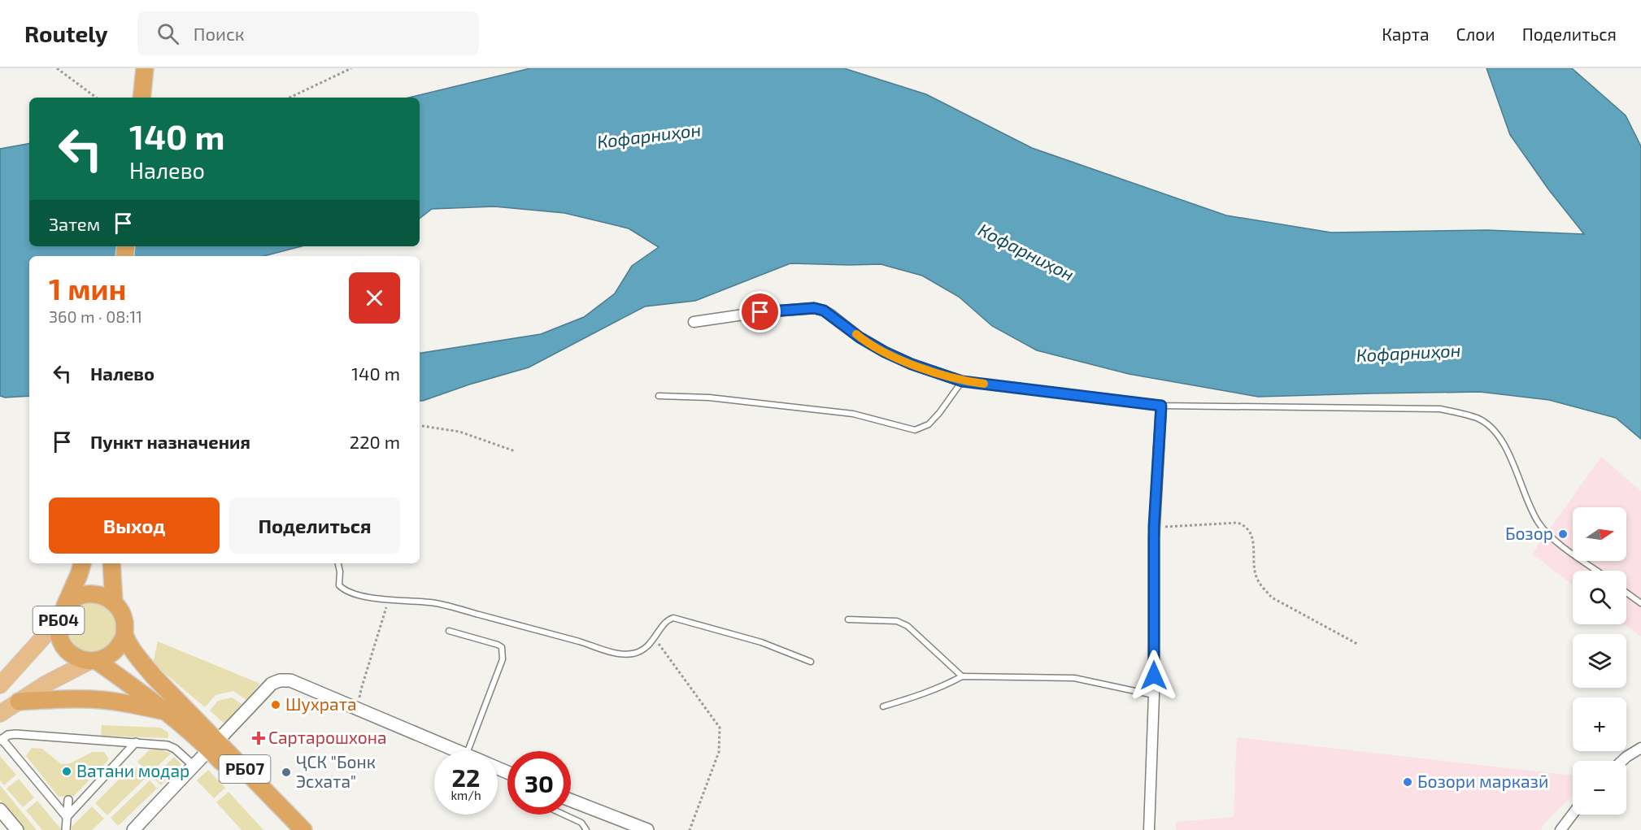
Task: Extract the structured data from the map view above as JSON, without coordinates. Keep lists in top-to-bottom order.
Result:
{
  "streets": {
    "highway": ["РБ04", "РБ07"]
  },
  "crossings": [
    ["РБ04", "РБ07"]
  ],
  "water": ["Кофарниҳон"],
  "places": {
    "other": [
      "Бозор",
      "Шухрата",
      "Ватани модар",
      "ҶСК \"Бонк Эсхата\"",
      "Бозори марказӣ"
    ],
    "health": ["Сартарошхона"]
  },
  "north": "right",
  "page": {
    "header": "Routely",
    "search": "Поиск",
    "nav": ["Карта", "Слои", "Поделиться"],
    "turn": ["140 m", "Налево"],
    "then": "Затем",
    "heading": ["1 мин", "360 m · 08:11"],
    "list": [
      {
        "name": "Налево",
        "value": "140 m"
      },
      {
        "name": "Пункт назначения",
        "value": "220 m"
      }
    ],
    "buttons": ["Выход", "Поделиться"],
    "map_buttons": ["+", "−"],
    "speed": "22 km/h",
    "limit": "30"
  }
}
